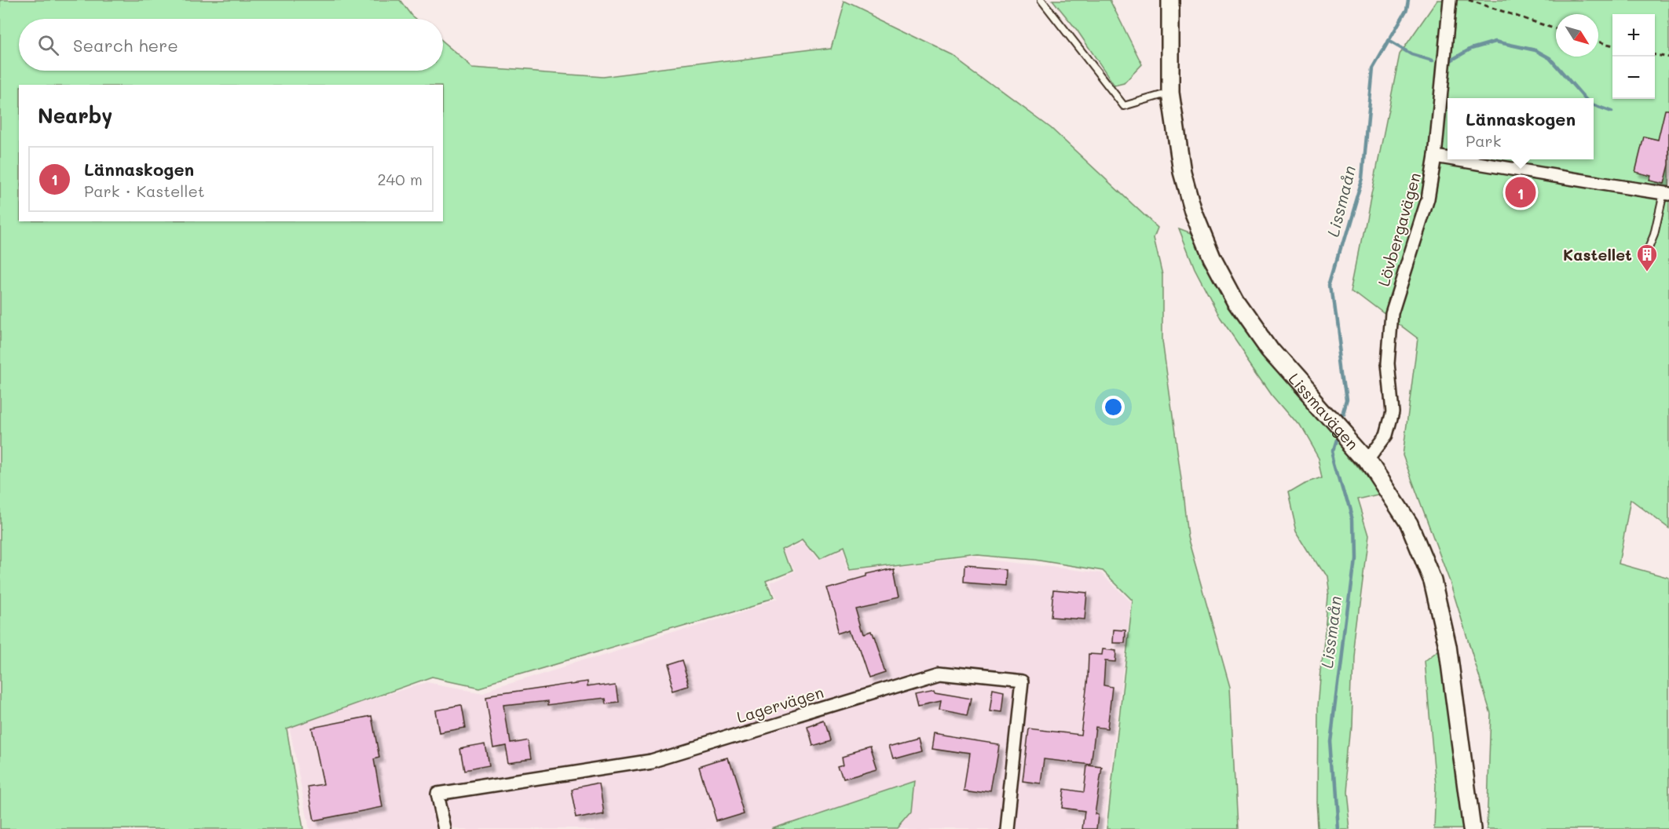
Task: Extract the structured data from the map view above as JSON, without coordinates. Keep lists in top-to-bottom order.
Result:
{
  "streets": {
    "street": ["Lövbergavägen", "Lissmavägen", "Lagervägen"]
  },
  "crossings": [
    ["Lövbergavägen", "Lissmavägen"]
  ],
  "water": ["Lissmaån"],
  "places": {
    "building": ["Kastellet"]
  },
  "north": "bottom right",
  "page": {
    "map_buttons": ["+", "−"],
    "search": "Search here",
    "heading": "Nearby",
    "popup": ["Lännaskogen", "Park"],
    "list": [
      {
        "mark": "1",
        "name": "Lännaskogen",
        "note": "Park · Kastellet",
        "value": "240 m"
      }
    ],
    "pins": "1"
  }
}
